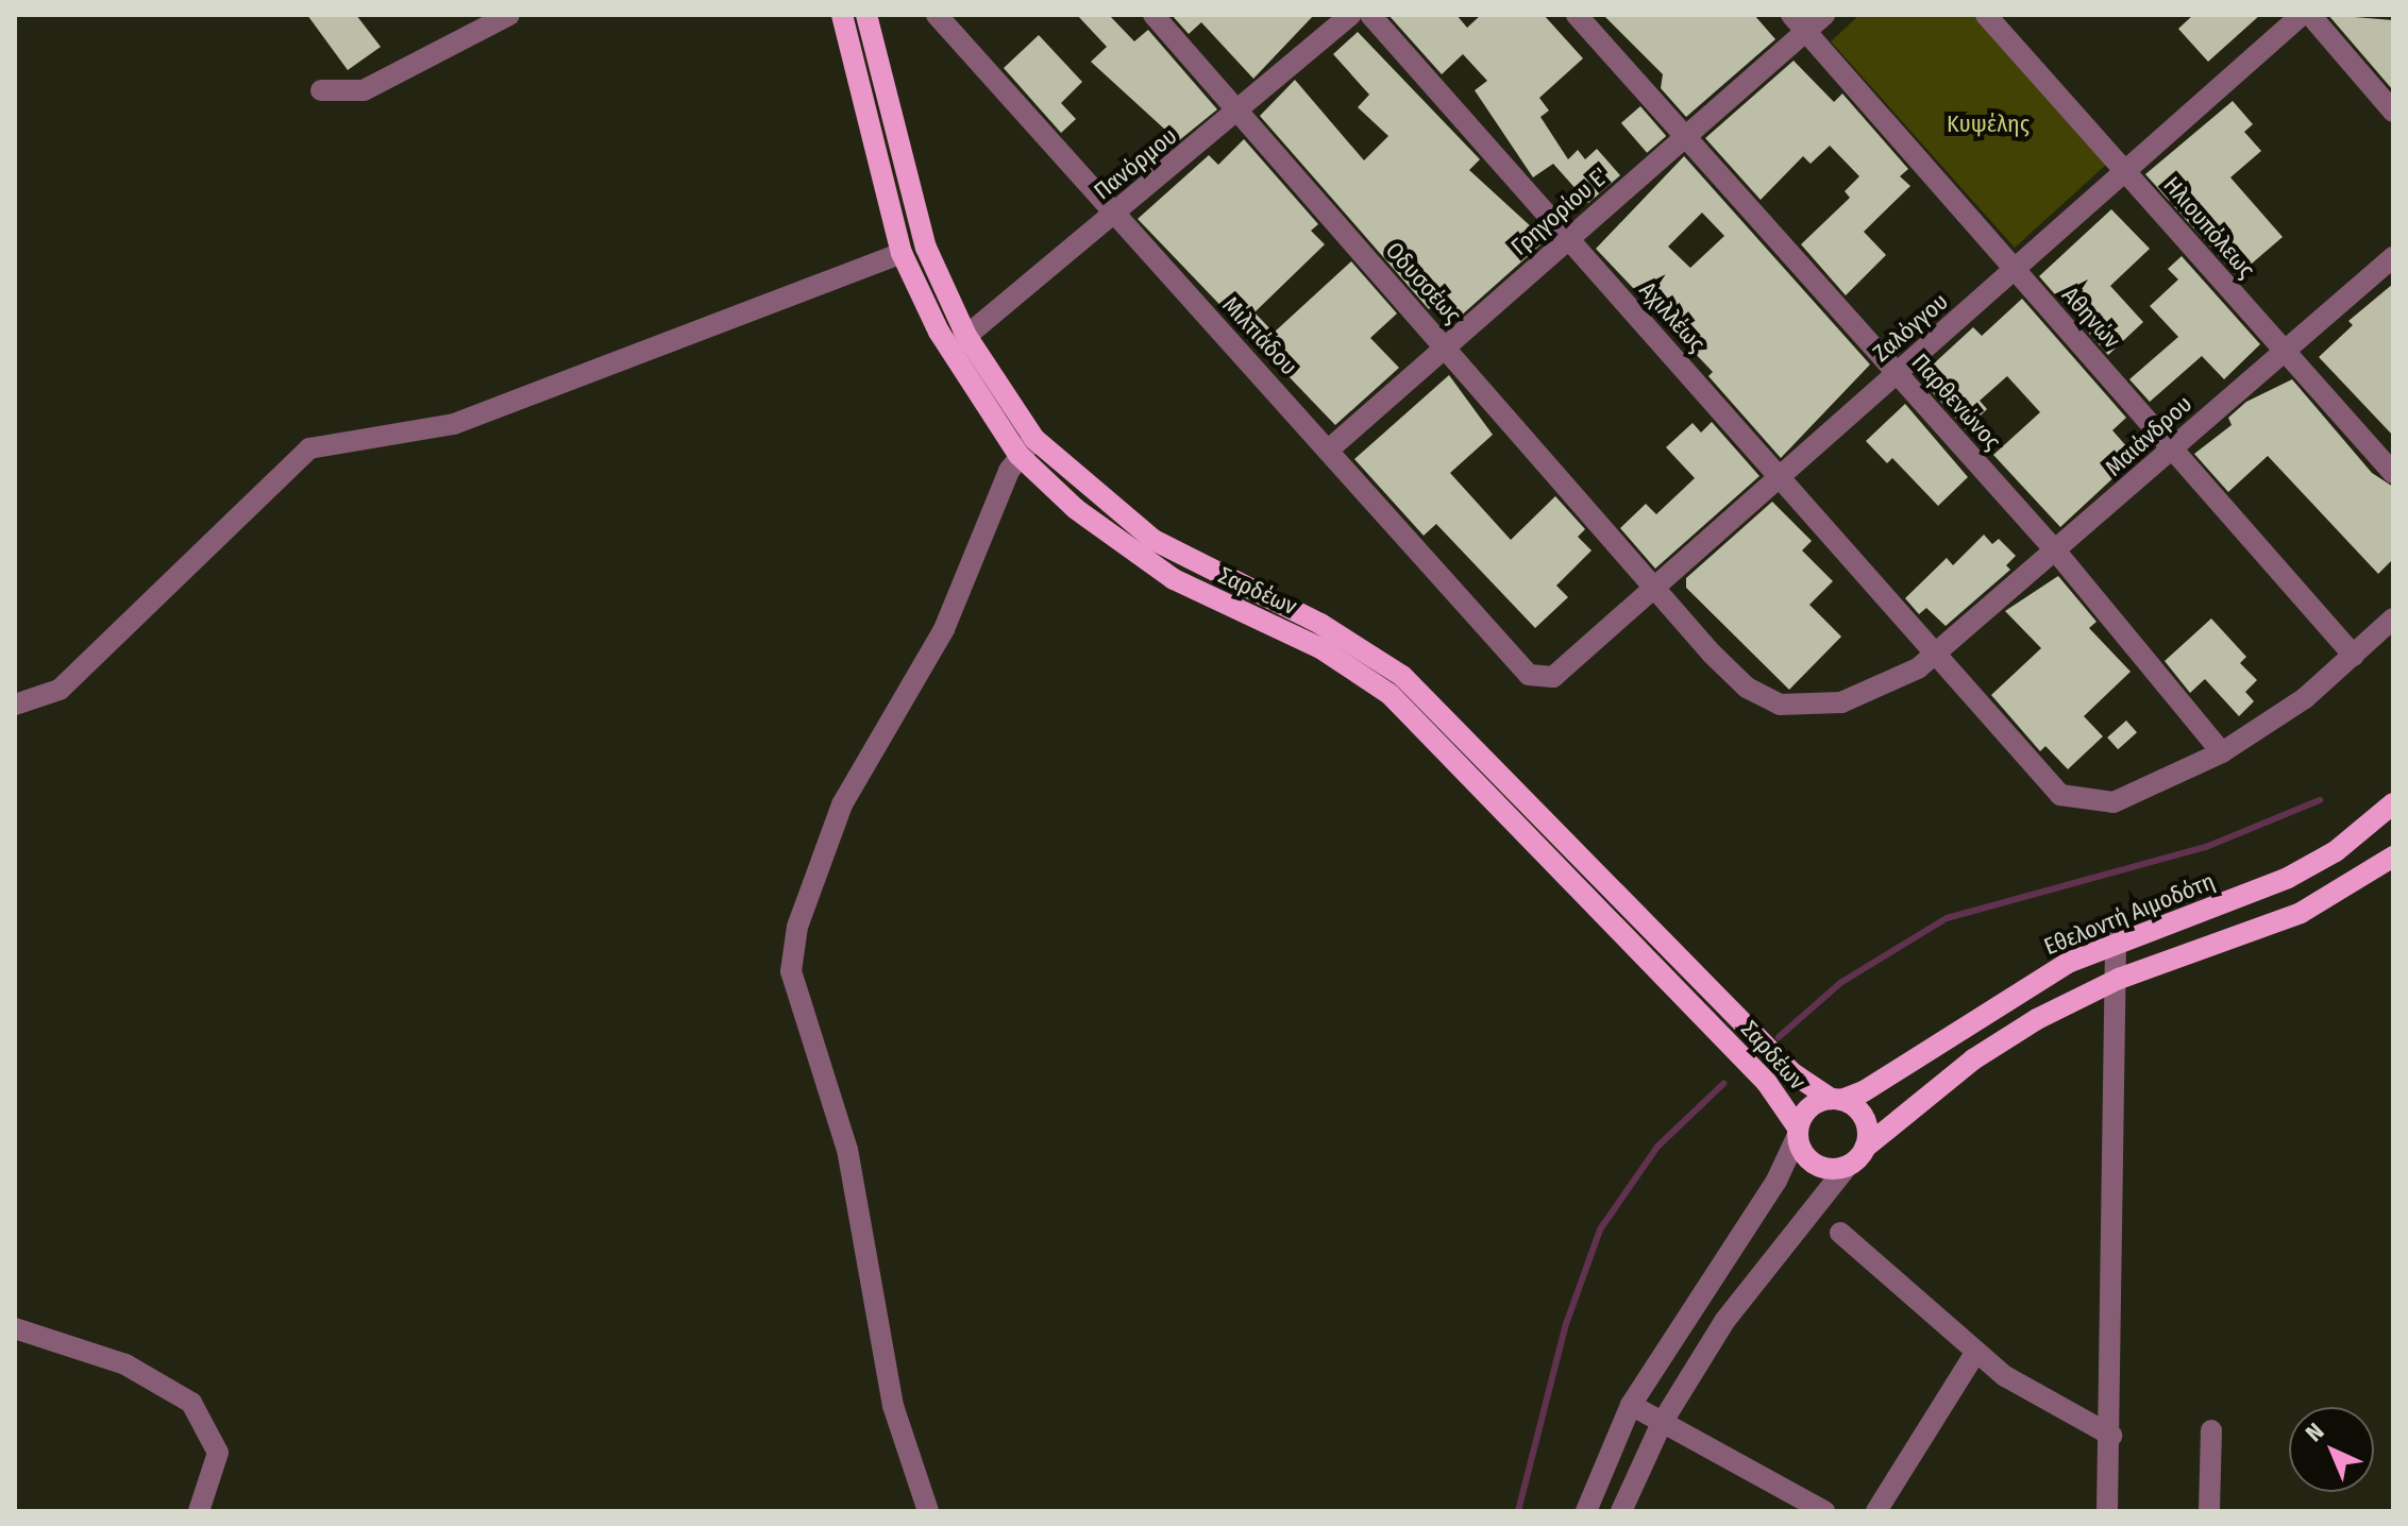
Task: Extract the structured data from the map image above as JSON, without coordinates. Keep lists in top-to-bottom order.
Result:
{
  "streets": {
    "main road": ["Σαρδέων", "Εθελοντή Αιμοδότη"],
    "street": [
      "Πανόρμου",
      "Γρηγορίου Ε'",
      "Ηλιουπόλεως",
      "Οδυσσέως",
      "Αχιλλέως",
      "Αθηνών",
      "Ζαλόγγου",
      "Μιλτιάδου",
      "Παρθενώνος",
      "Μαιάνδρου"
    ]
  },
  "crossings": [
    ["Πανόρμου", "Οδυσσέως"],
    ["Πανόρμου", "Μιλτιάδου"],
    ["Πανόρμου", "Σαρδέων"],
    ["Γρηγορίου Ε'", "Οδυσσέως"],
    ["Γρηγορίου Ε'", "Αχιλλέως"],
    ["Γρηγορίου Ε'", "Αθηνών"],
    ["Γρηγορίου Ε'", "Μιλτιάδου"],
    ["Γρηγορίου Ε'", "Παρθενώνος"],
    ["Ηλιουπόλεως", "Ζαλόγγου"],
    ["Ηλιουπόλεως", "Μαιάνδρου"],
    ["Οδυσσέως", "Αχιλλέως"],
    ["Οδυσσέως", "Ζαλόγγου"],
    ["Οδυσσέως", "Μαιάνδρου"],
    ["Αχιλλέως", "Ζαλόγγου"],
    ["Αχιλλέως", "Παρθενώνος"],
    ["Αχιλλέως", "Μαιάνδρου"],
    ["Αθηνών", "Ζαλόγγου"],
    ["Αθηνών", "Μαιάνδρου"],
    ["Ζαλόγγου", "Μιλτιάδου"],
    ["Ζαλόγγου", "Παρθενώνος"],
    ["Παρθενώνος", "Μαιάνδρου"],
    ["Σαρδέων", "Εθελοντή Αιμοδότη"]
  ],
  "parks": ["Κυψέλης"],
  "north": "top left"
}
